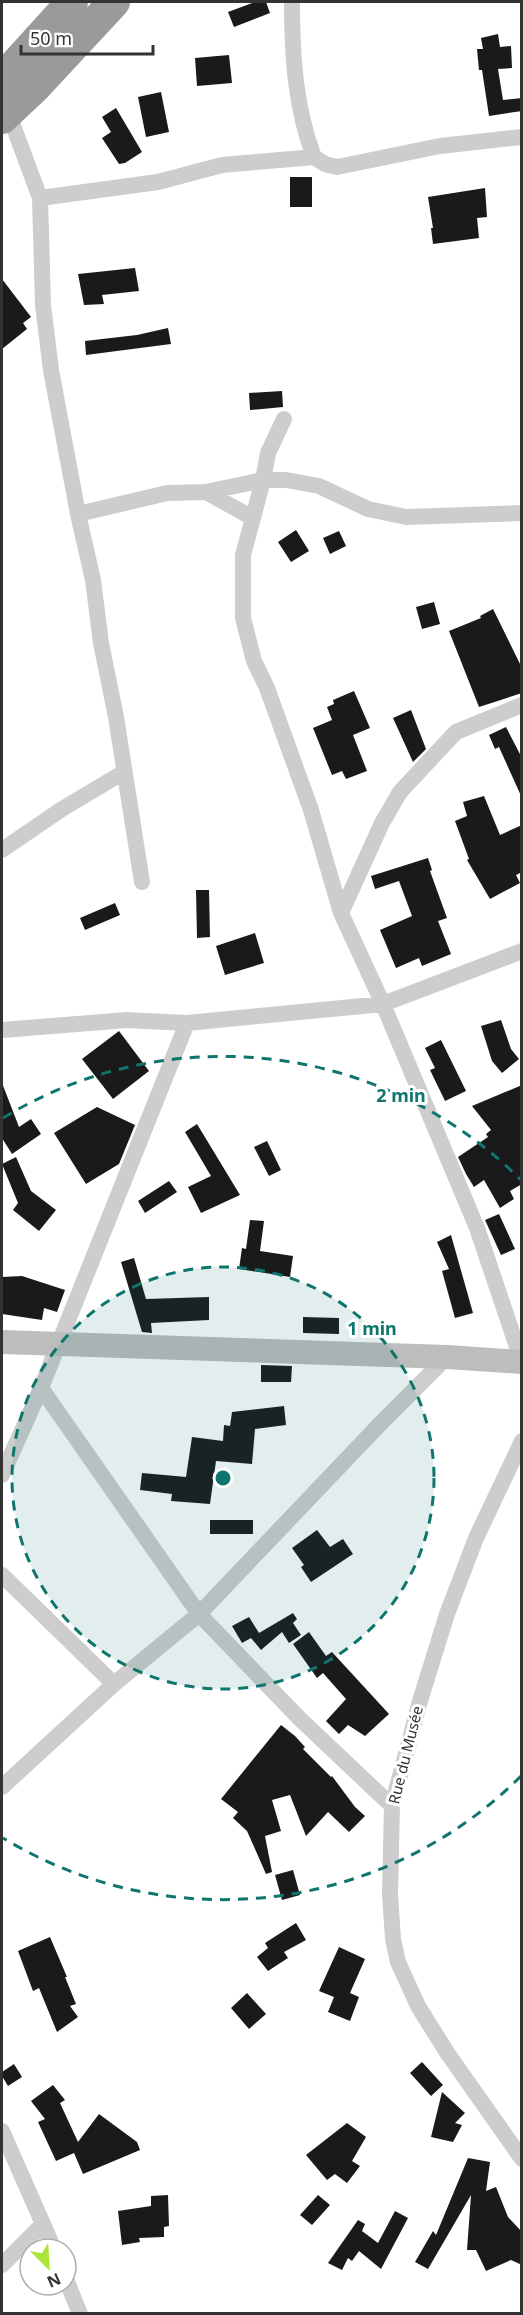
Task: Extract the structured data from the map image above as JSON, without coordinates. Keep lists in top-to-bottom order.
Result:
{
  "streets": {
    "street": ["Rue du Musée"]
  },
  "scale_bar": "50 m",
  "north": "bottom right",
  "rings": ["2 min", "1 min"]
}
